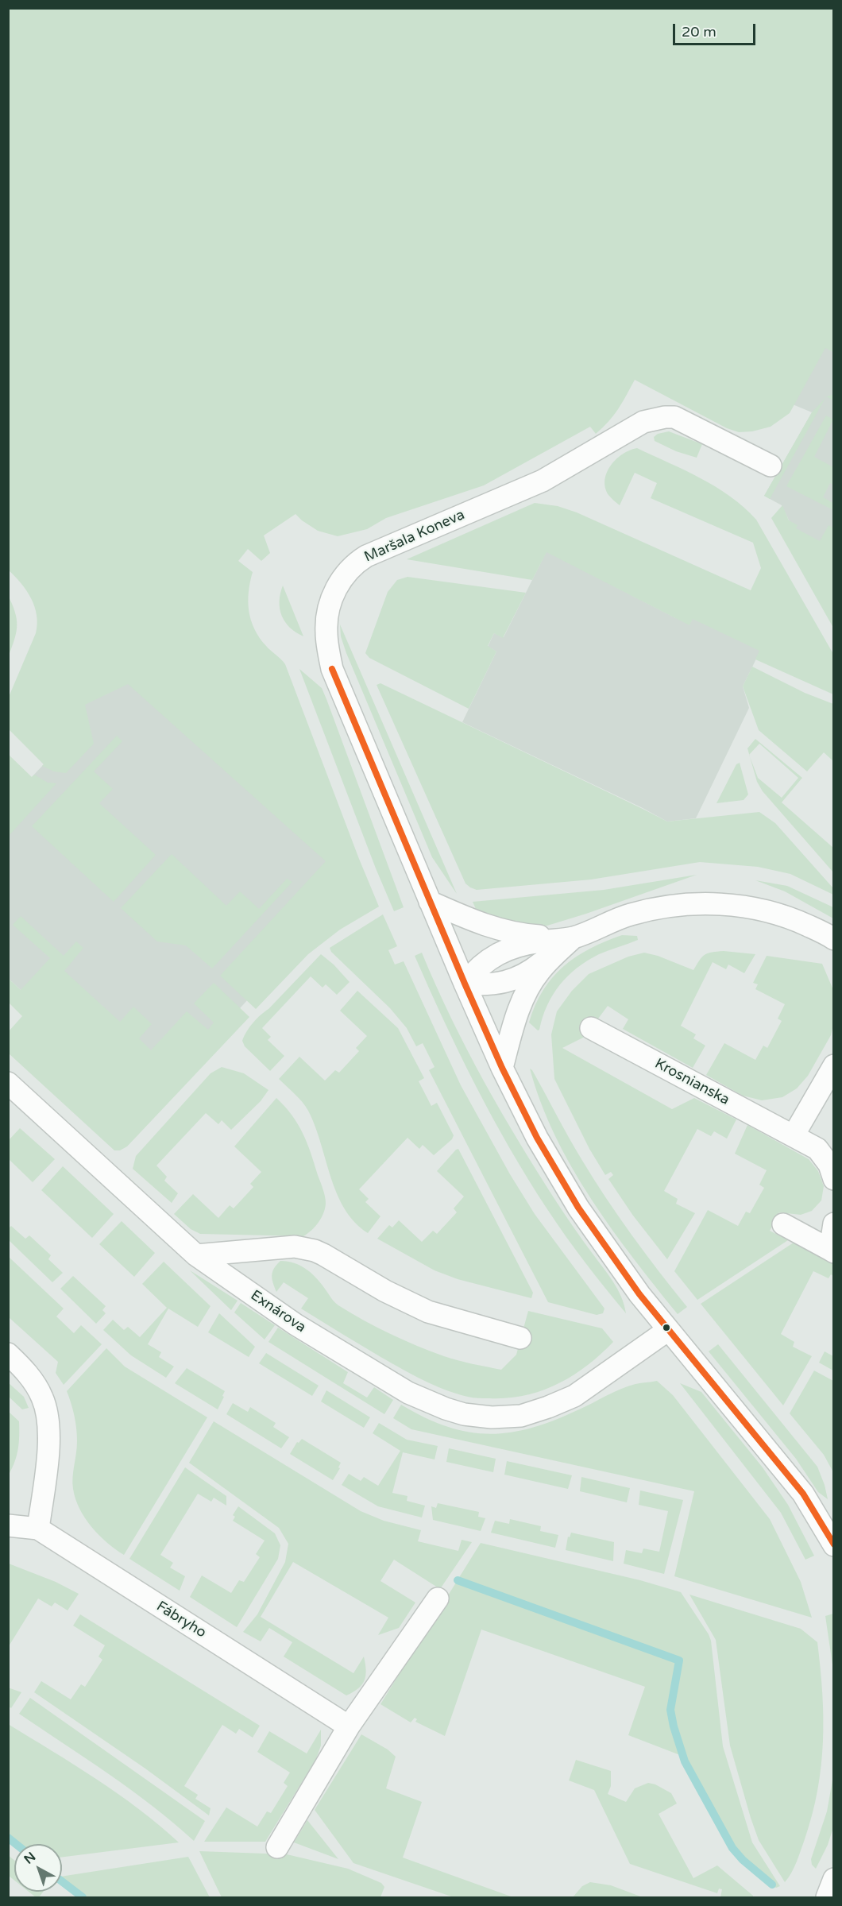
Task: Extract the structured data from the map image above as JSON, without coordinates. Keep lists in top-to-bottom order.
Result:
{
  "streets": {
    "street": [
      "Maršala Koneva",
      "Krosnianska",
      "Exnárova",
      "Fábryho"
    ]
  },
  "crossings": [
    ["Maršala Koneva", "Exnárova"]
  ],
  "scale_bar": "20 m",
  "north": "top left"
}
